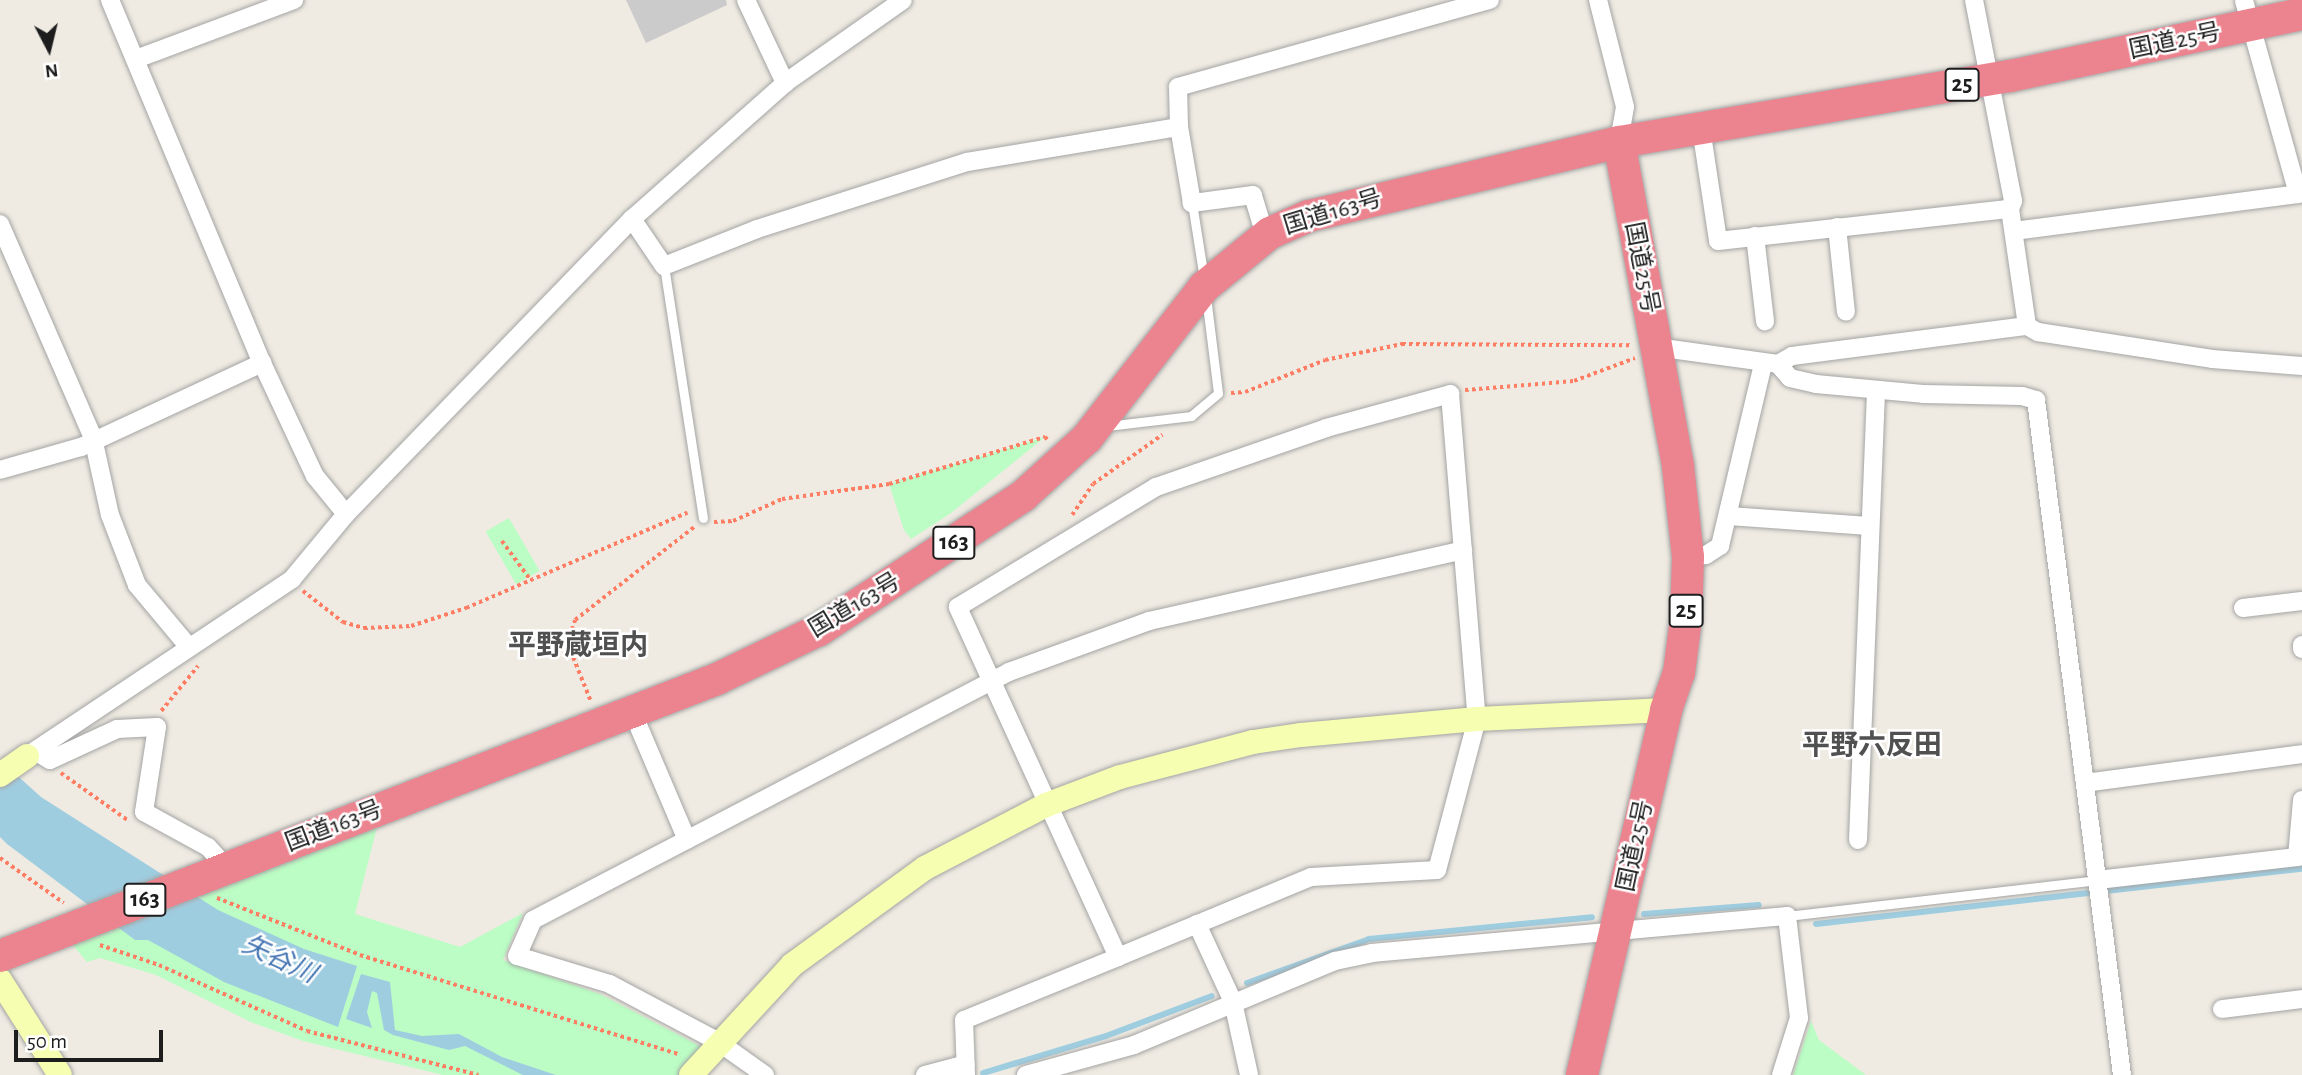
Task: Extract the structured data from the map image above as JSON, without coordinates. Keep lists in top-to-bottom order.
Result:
{
  "streets": {
    "highway": [
      "国道25号",
      "25",
      "国道163号",
      "163"
    ]
  },
  "crossings": [
    ["国道25号", "国道163号"]
  ],
  "districts": ["平野蔵垣内", "平野六反田"],
  "water": ["矢谷川"],
  "scale_bar": "50 m",
  "north": "bottom"
}
